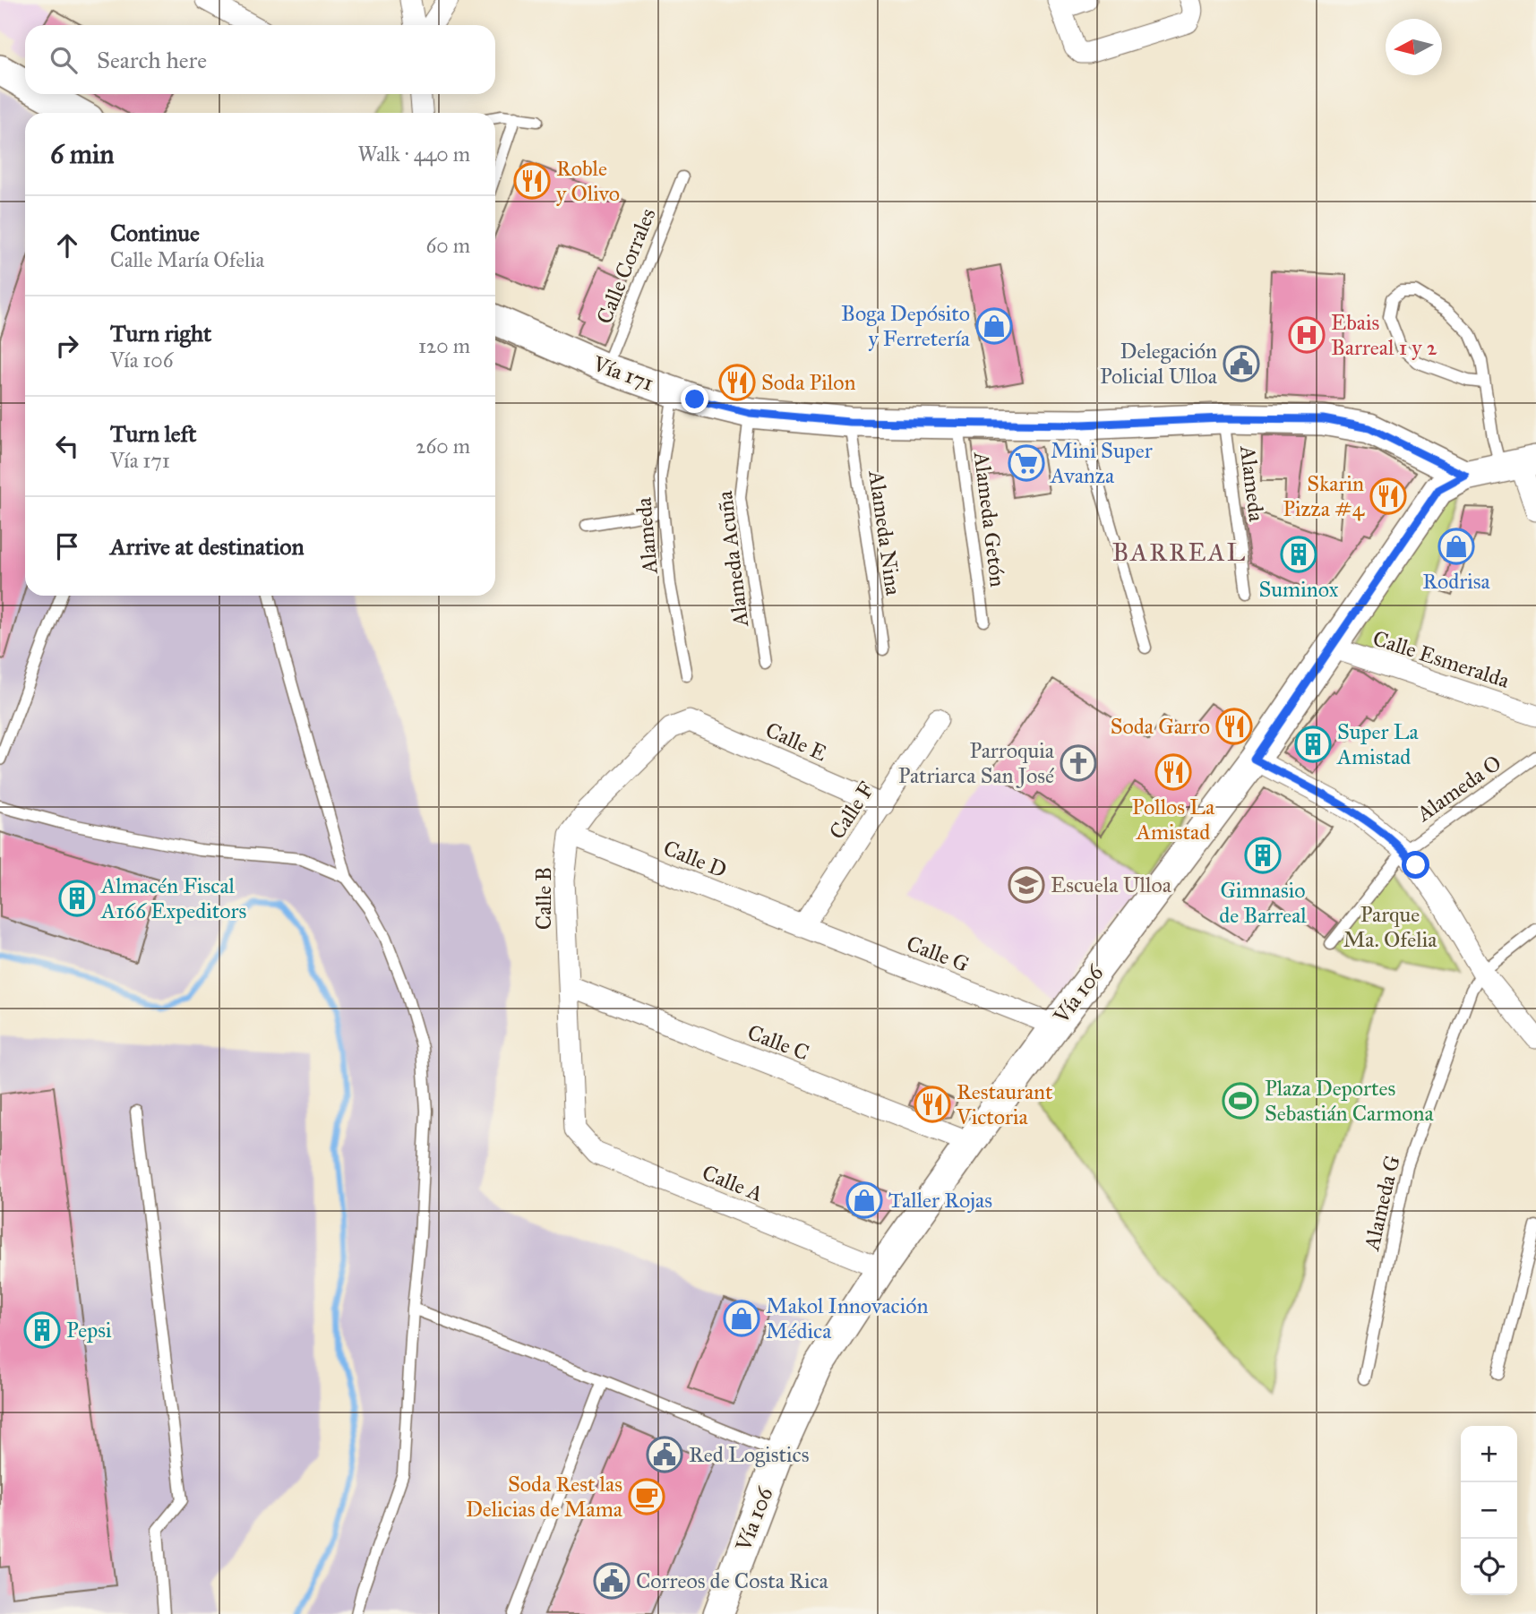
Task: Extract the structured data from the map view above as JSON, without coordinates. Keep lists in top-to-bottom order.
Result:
{
  "streets": {
    "main road": ["Vía 171", "Vía 106"],
    "street": [
      "Calle Esmeralda",
      "Calle E",
      "Calle F",
      "Calle D",
      "Calle B",
      "Calle G",
      "Calle C",
      "Calle A"
    ],
    "lane": [
      "Calle Corrales",
      "Alameda",
      "Alameda Getón",
      "Alameda Nina",
      "Alameda Acuña",
      "Alameda O",
      "Alameda G"
    ]
  },
  "crossings": [
    ["Calle Corrales", "Vía 171"],
    ["Vía 171", "Alameda"],
    ["Vía 171", "Alameda Getón"],
    ["Vía 171", "Alameda Nina"],
    ["Vía 171", "Alameda Acuña"],
    ["Vía 171", "Vía 106"],
    ["Calle Esmeralda", "Vía 106"],
    ["Calle E", "Calle F"],
    ["Calle E", "Calle D"],
    ["Calle E", "Calle B"],
    ["Calle F", "Calle D"],
    ["Calle F", "Calle G"],
    ["Calle D", "Calle B"],
    ["Calle D", "Calle G"],
    ["Calle B", "Calle C"],
    ["Calle B", "Calle A"],
    ["Calle G", "Vía 106"],
    ["Vía 106", "Calle C"],
    ["Vía 106", "Calle A"]
  ],
  "districts": ["BARREAL"],
  "parks": ["Parque Ma. Ofelia"],
  "places": {
    "restaurant": [
      "Roble y Olivo",
      "Soda Pilon",
      "Skarin Pizza #4",
      "Soda Garro",
      "Pollos La Amistad",
      "Restaurant Victoria"
    ],
    "shop": [
      "Boga Depósito y Ferretería",
      "Rodrisa",
      "Taller Rojas",
      "Makol Innovación Médica"
    ],
    "hospital": ["Ebais Barreal 1 y 2"],
    "public building": ["Delegación Policial Ulloa", "Red Logistics", "Correos de Costa Rica"],
    "supermarket": ["Mini Super Avanza"],
    "building": [
      "Suminox",
      "Super La Amistad",
      "Gimnasio de Barreal",
      "Almacén Fiscal A166 Expeditors",
      "Pepsi"
    ],
    "church": ["Parroquia Patriarca San José"],
    "school or university": ["Escuela Ulloa"],
    "sports": ["Plaza Deportes Sebastián Carmona"],
    "cafe": ["Soda Rest las Delicias de Mama"]
  },
  "north": "left",
  "page": {
    "search": "Search here",
    "heading": ["6 min", "Walk · 440 m"],
    "list": [
      ["Continue", "Calle María Ofelia", "60 m"],
      ["Turn right", "Vía 106", "120 m"],
      ["Turn left", "Vía 171", "260 m"],
      "Arrive at destination"
    ],
    "map_buttons": ["+", "−"]
  }
}
